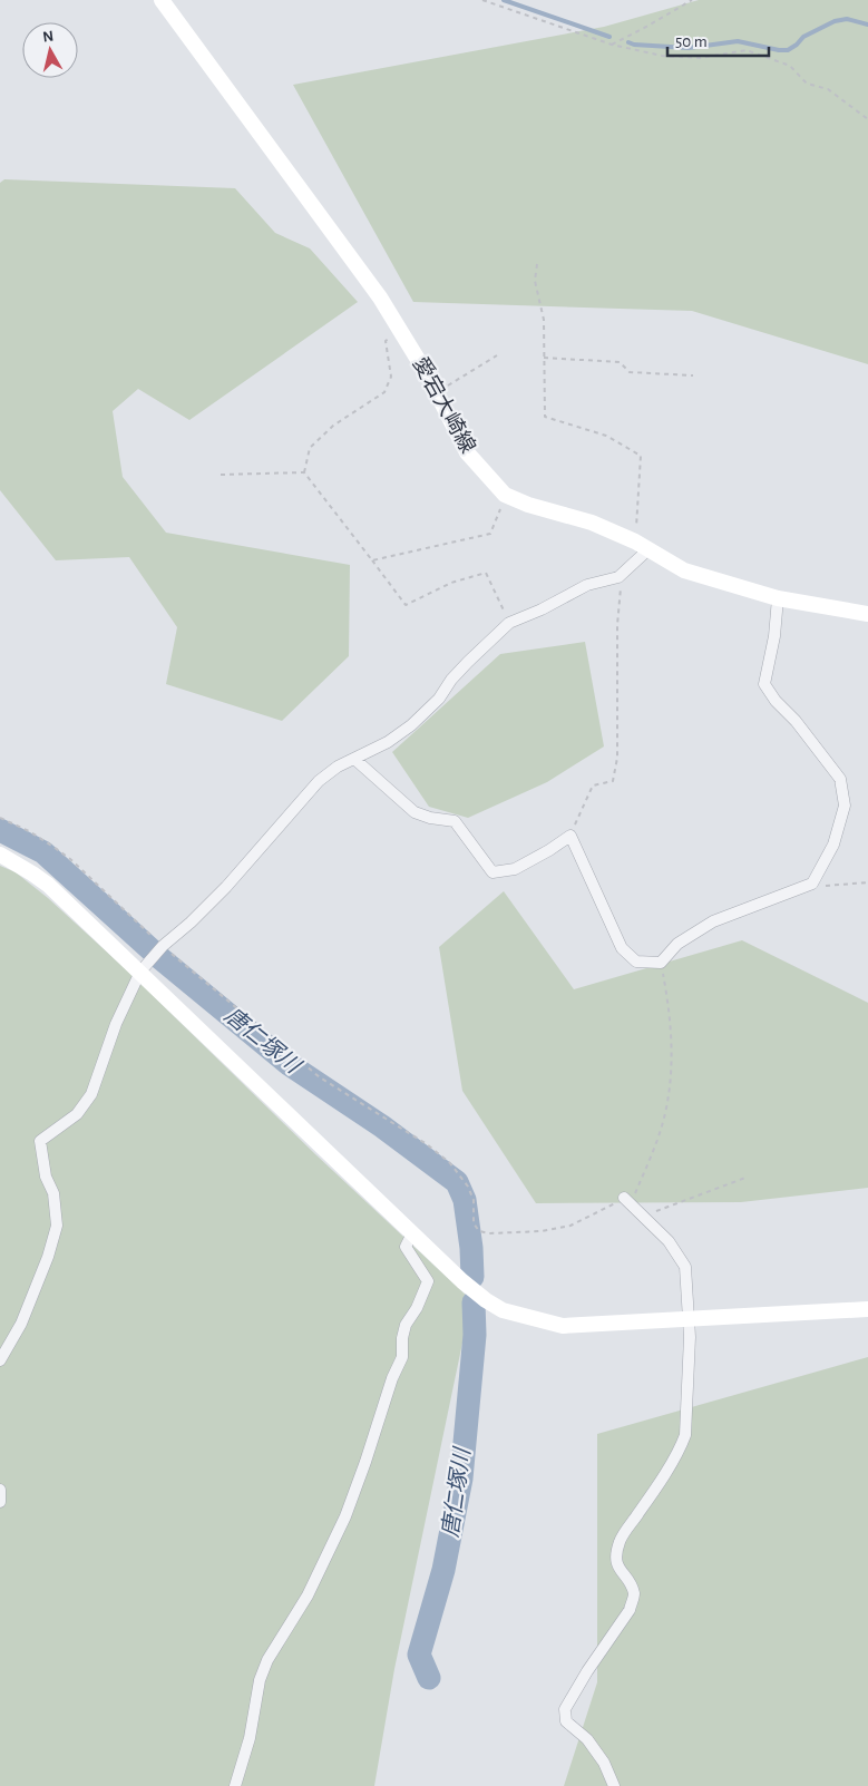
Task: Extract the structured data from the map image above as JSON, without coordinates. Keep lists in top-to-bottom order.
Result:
{
  "streets": {
    "street": ["愛宕大崎線"]
  },
  "water": ["唐仁塚川"],
  "scale_bar": "50 m",
  "north": "top"
}
